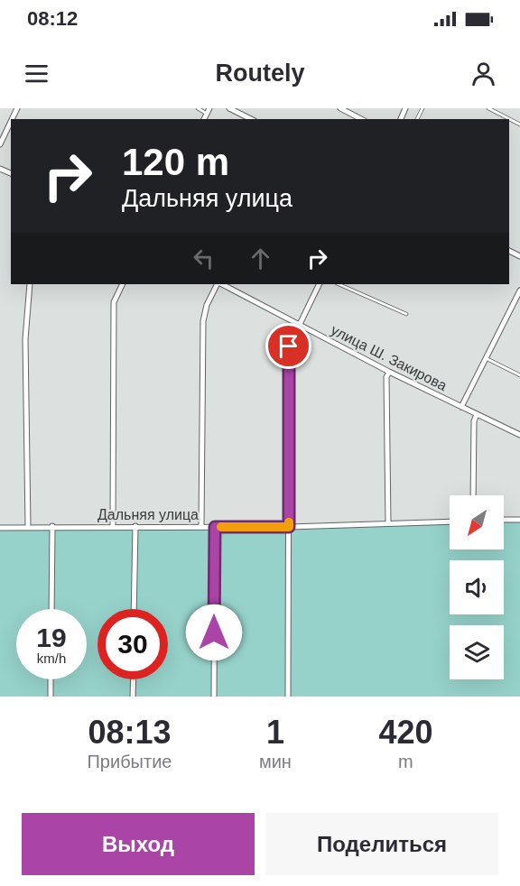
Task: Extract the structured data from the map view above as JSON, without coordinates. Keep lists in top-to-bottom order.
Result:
{
  "streets": {
    "street": ["улица Ш. Закирова", "Дальняя улица"]
  },
  "north": "bottom left",
  "page": {
    "status": "08:12",
    "header": "Routely",
    "turn": ["120 m", "Дальняя улица"],
    "speed": "19 km/h",
    "limit": "30",
    "eta": [
      "08:13",
      "Прибытие",
      "1",
      "мин",
      "420",
      "m"
    ],
    "buttons": ["Выход", "Поделиться"]
  }
}
